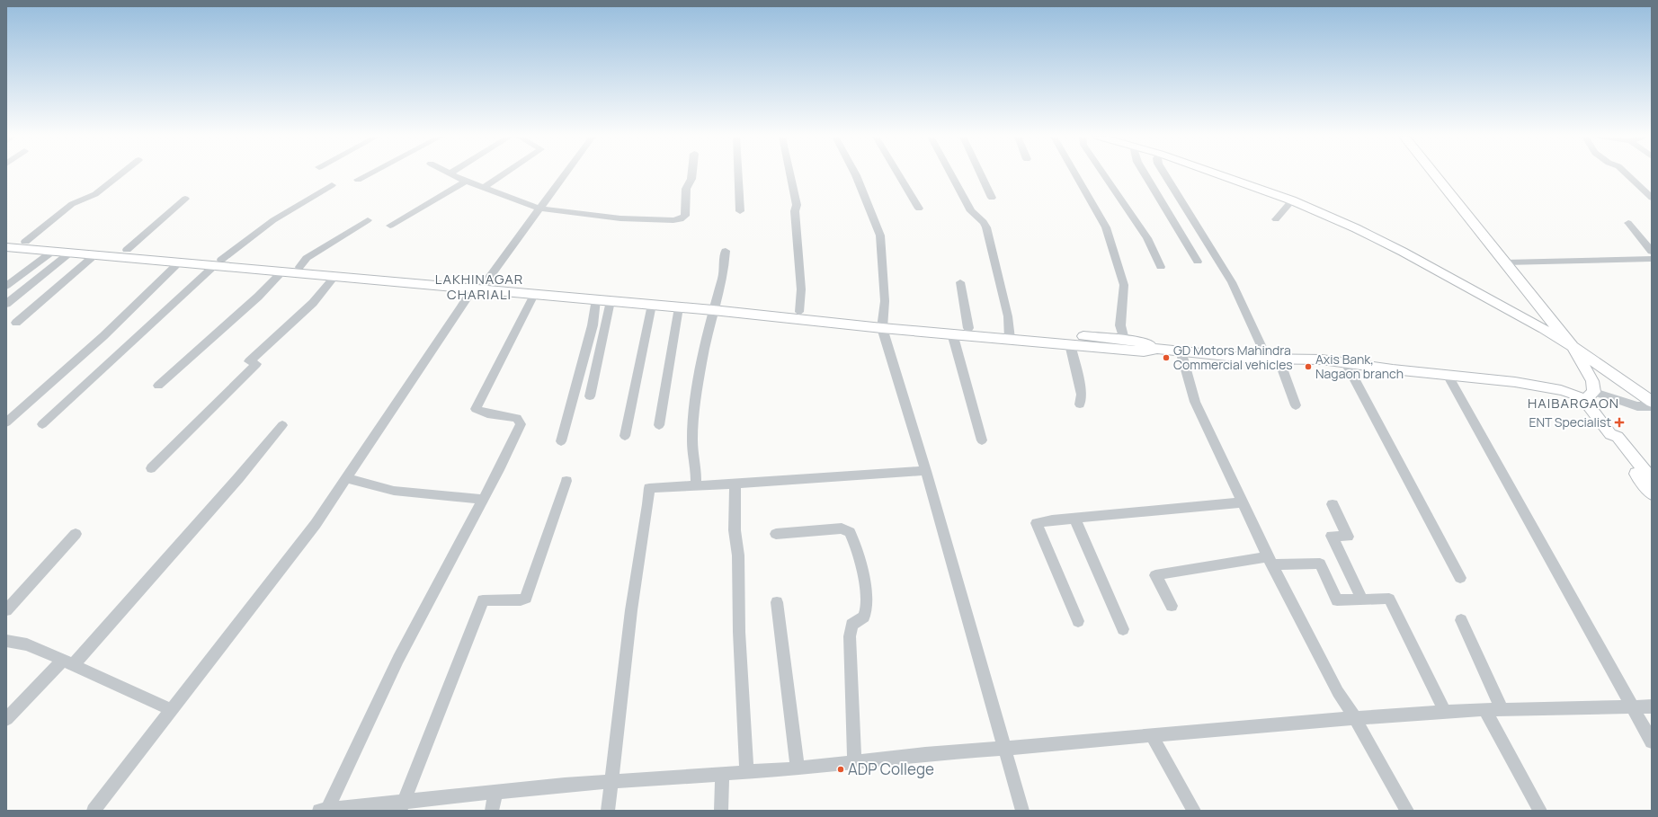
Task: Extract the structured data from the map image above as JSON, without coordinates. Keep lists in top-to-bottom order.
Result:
{
  "districts": ["LAKHINAGAR CHARIALI", "HAIBARGAON"],
  "places": {
    "other": ["GD Motors Mahindra Commercial vehicles", "Axis Bank, Nagaon branch", "ADP College"],
    "health": ["ENT Specialist"]
  }
}
